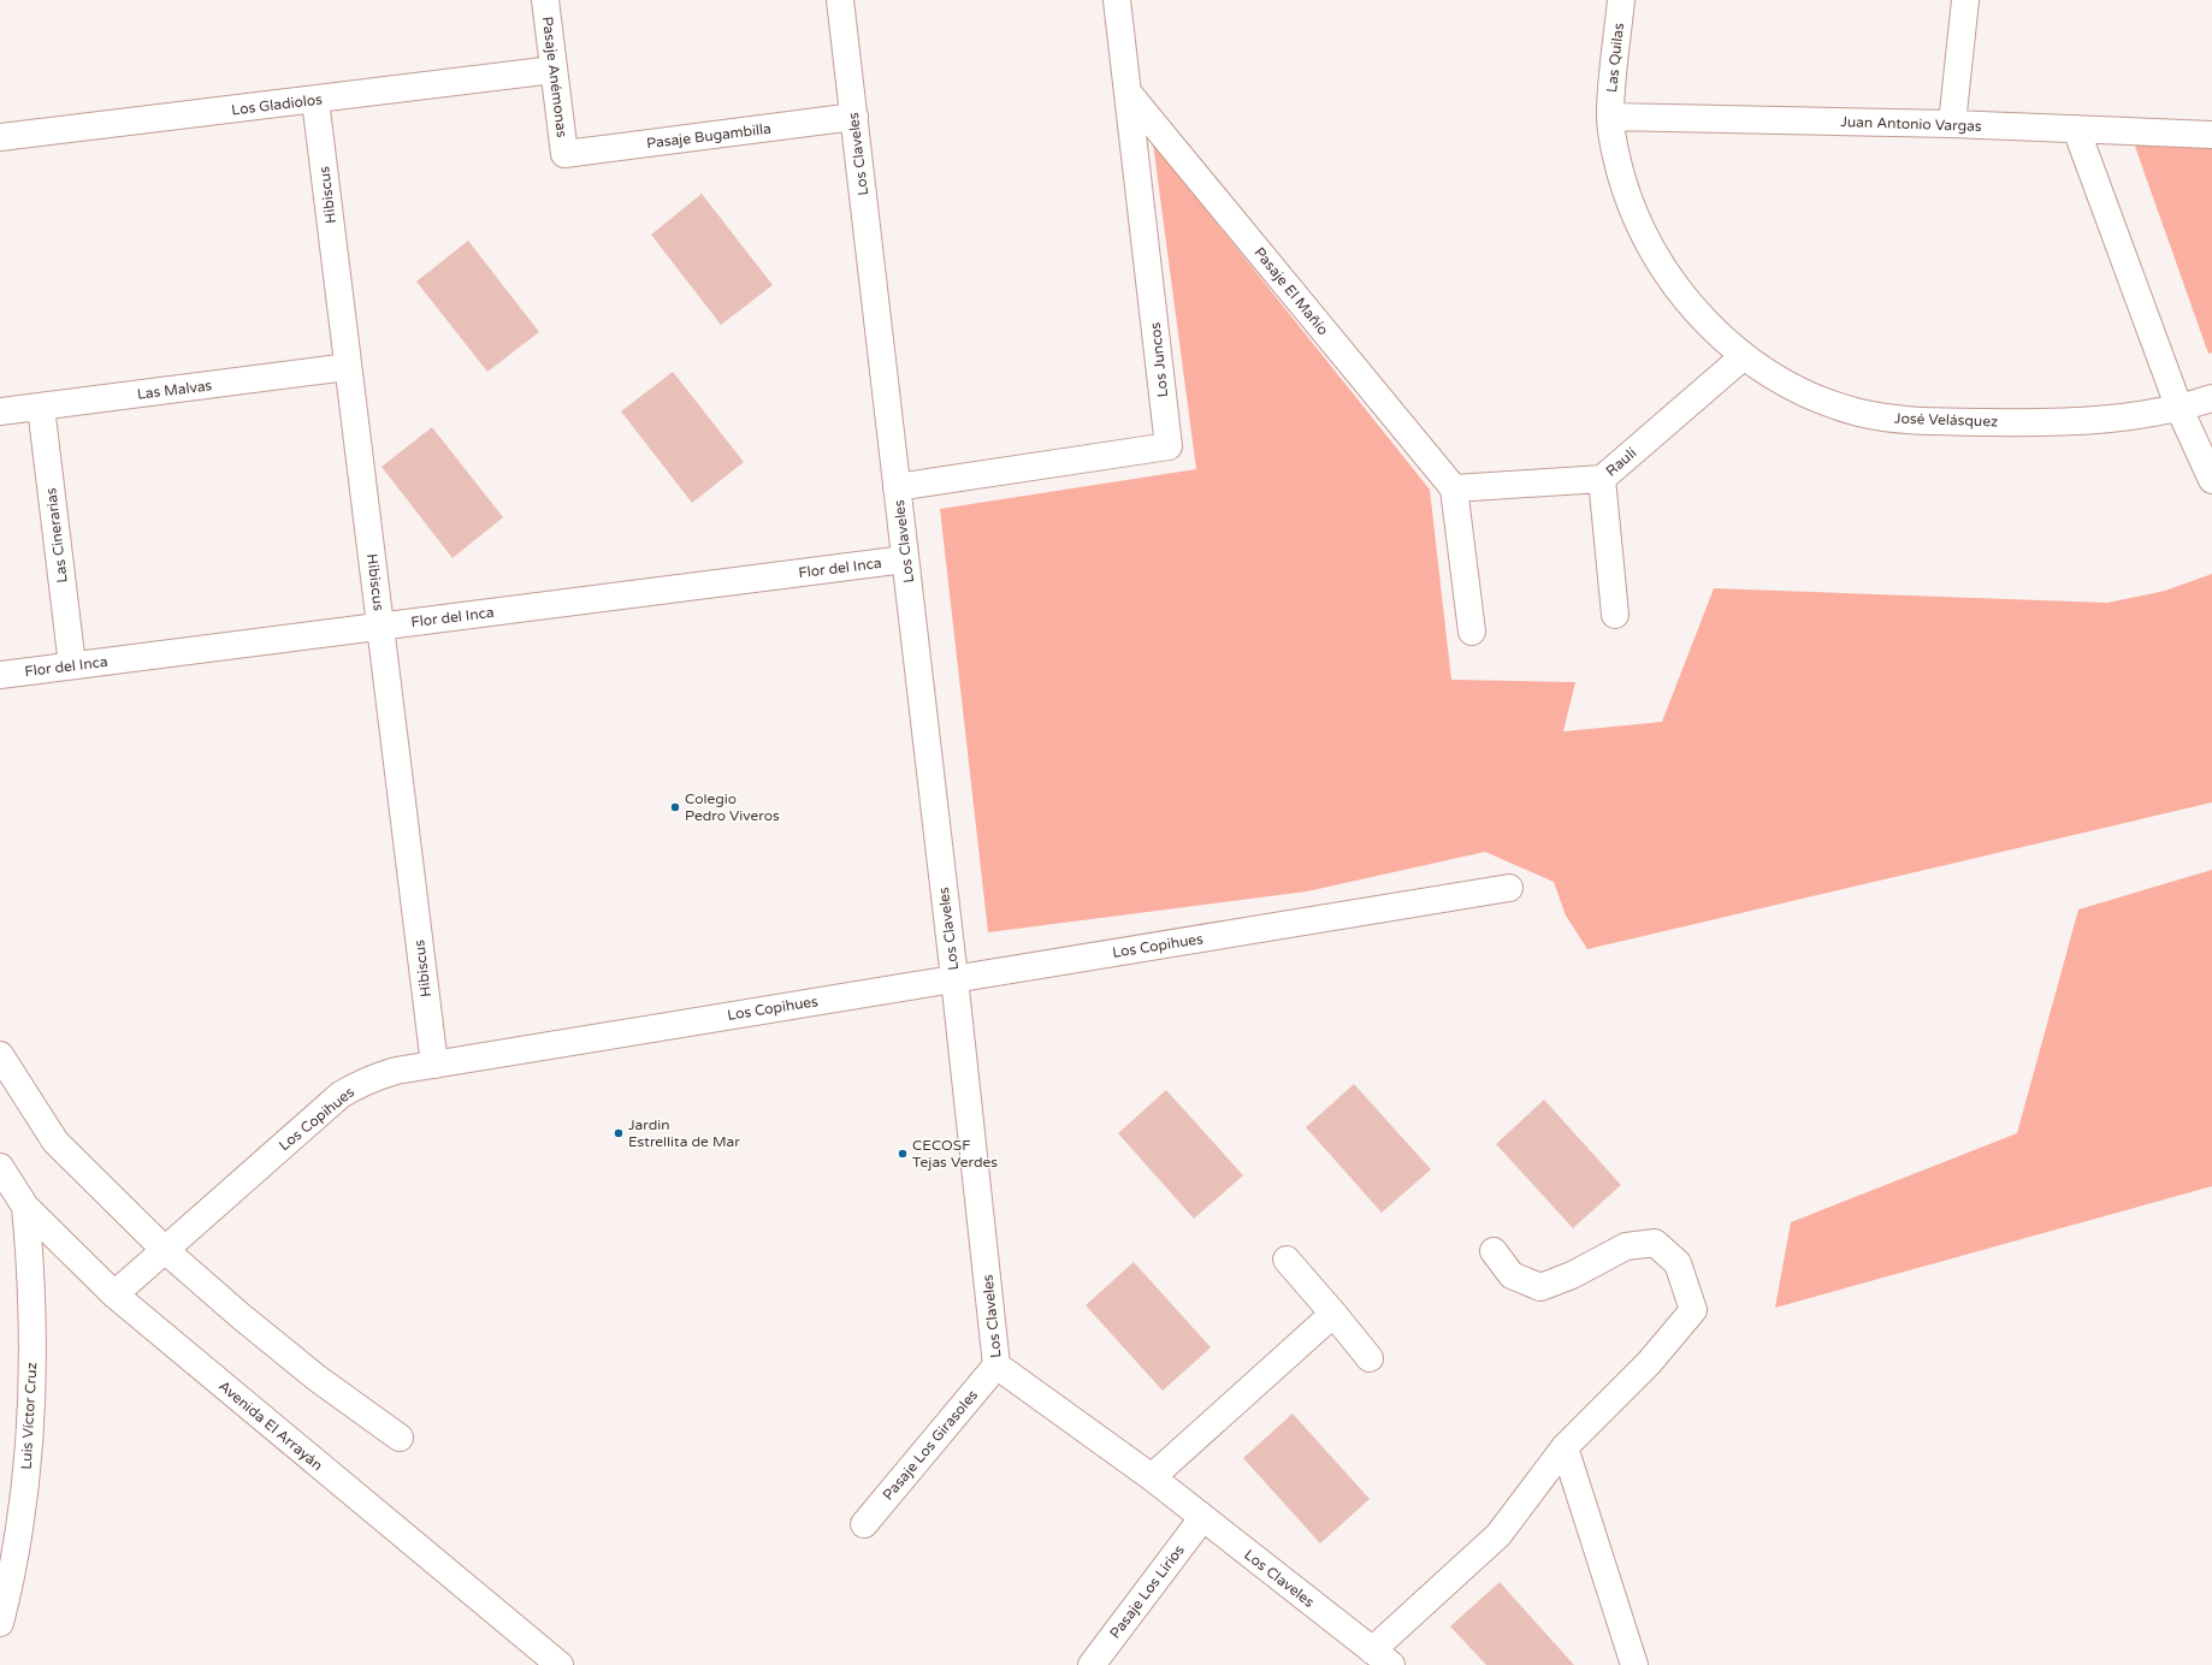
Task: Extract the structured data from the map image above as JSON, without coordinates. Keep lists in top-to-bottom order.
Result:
{
  "streets": {
    "street": [
      "Las Quilas",
      "Pasaje Anémonas",
      "Los Gladiolos",
      "Juan Antonio Vargas",
      "Pasaje Bugambilla",
      "Los Claveles",
      "Hibiscus",
      "Pasaje El Mañío",
      "Los Juncos",
      "Las Malvas",
      "José Velásquez",
      "Raulí",
      "Las Cinerarias",
      "Flor del Inca",
      "Los Copihues",
      "Luis Víctor Cruz",
      "Avenida El Arrayán",
      "Pasaje Los Girasoles",
      "Pasaje Los Lirios"
    ]
  },
  "crossings": [
    ["Las Quilas", "Juan Antonio Vargas"],
    ["Las Quilas", "José Velásquez"],
    ["Pasaje Anémonas", "Los Gladiolos"],
    ["Pasaje Anémonas", "Pasaje Bugambilla"],
    ["Los Gladiolos", "Hibiscus"],
    ["Juan Antonio Vargas", "José Velásquez"],
    ["Pasaje Bugambilla", "Los Claveles"],
    ["Los Claveles", "Los Juncos"],
    ["Los Claveles", "Flor del Inca"],
    ["Los Claveles", "Los Copihues"],
    ["Los Claveles", "Pasaje Los Girasoles"],
    ["Los Claveles", "Pasaje Los Lirios"],
    ["Hibiscus", "Las Malvas"],
    ["Hibiscus", "Flor del Inca"],
    ["Hibiscus", "Los Copihues"],
    ["Pasaje El Mañío", "Los Juncos"],
    ["Las Malvas", "Las Cinerarias"],
    ["José Velásquez", "Raulí"],
    ["Las Cinerarias", "Flor del Inca"],
    ["Los Copihues", "Avenida El Arrayán"],
    ["Luis Víctor Cruz", "Avenida El Arrayán"]
  ],
  "places": ["Colegio Pedro Viveros", "Jardin Estrellita de Mar", "CECOSF Tejas Verdes"]
}
